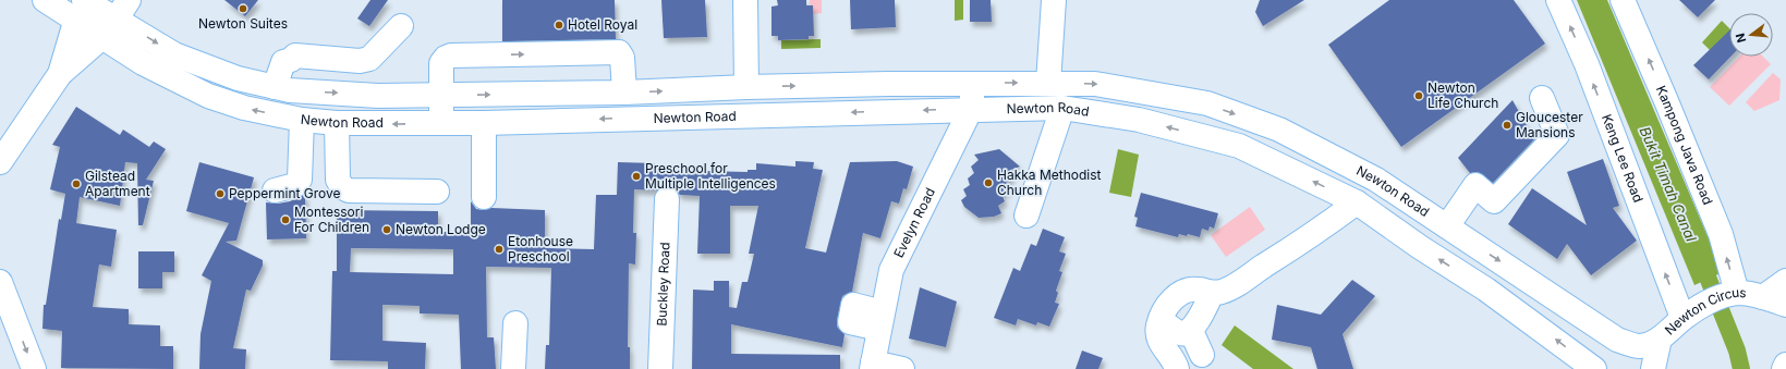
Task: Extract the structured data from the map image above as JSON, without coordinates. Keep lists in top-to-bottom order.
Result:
{
  "streets": {
    "main road": [
      "Newton Road",
      "Kampong Java Road",
      "Keng Lee Road",
      "Evelyn Road",
      "Buckley Road",
      "Newton Circus"
    ]
  },
  "crossings": [
    ["Newton Road", "Evelyn Road"],
    ["Newton Road", "Newton Circus"],
    ["Kampong Java Road", "Newton Circus"],
    ["Keng Lee Road", "Newton Circus"]
  ],
  "one_way": ["Kampong Java Road", "Keng Lee Road"],
  "water": ["Bukit Timah Canal"],
  "places": [
    "Newton Suites",
    "Hotel Royal",
    "Newton Life Church",
    "Gloucester Mansions",
    "Preschool for Multiple Intelligences",
    "Hakka Methodist Church",
    "Gilstead Apartment",
    "Peppermint Grove",
    "Montessori For Children",
    "Newton Lodge",
    "Etonhouse Preschool"
  ],
  "north": "left"
}
